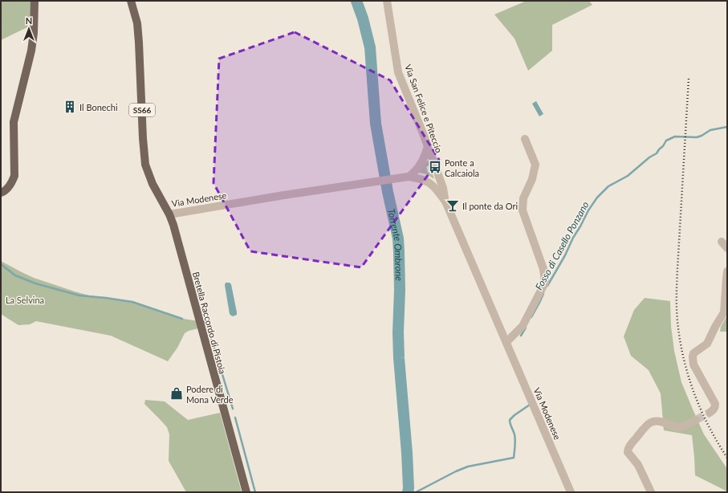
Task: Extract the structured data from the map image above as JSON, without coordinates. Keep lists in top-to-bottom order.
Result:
{
  "streets": {
    "main road": ["SS66", "Via Modenese", "Bretella Raccordo di Pistoia"],
    "street": ["Via San Felice e Piteccio"]
  },
  "crossings": [
    ["Via San Felice e Piteccio", "Via Modenese"],
    ["Via Modenese", "Bretella Raccordo di Pistoia"]
  ],
  "water": ["Torrente Ombrone", "Fosso di Casello Ponzano"],
  "parks": ["La Selvina"],
  "places": {
    "building": ["Il Bonechi"],
    "bus stop": ["Ponte a Calcaiola"],
    "bar": ["Il ponte da Ori"],
    "shop": ["Podere di Mona Verde"]
  },
  "north": "top"
}
